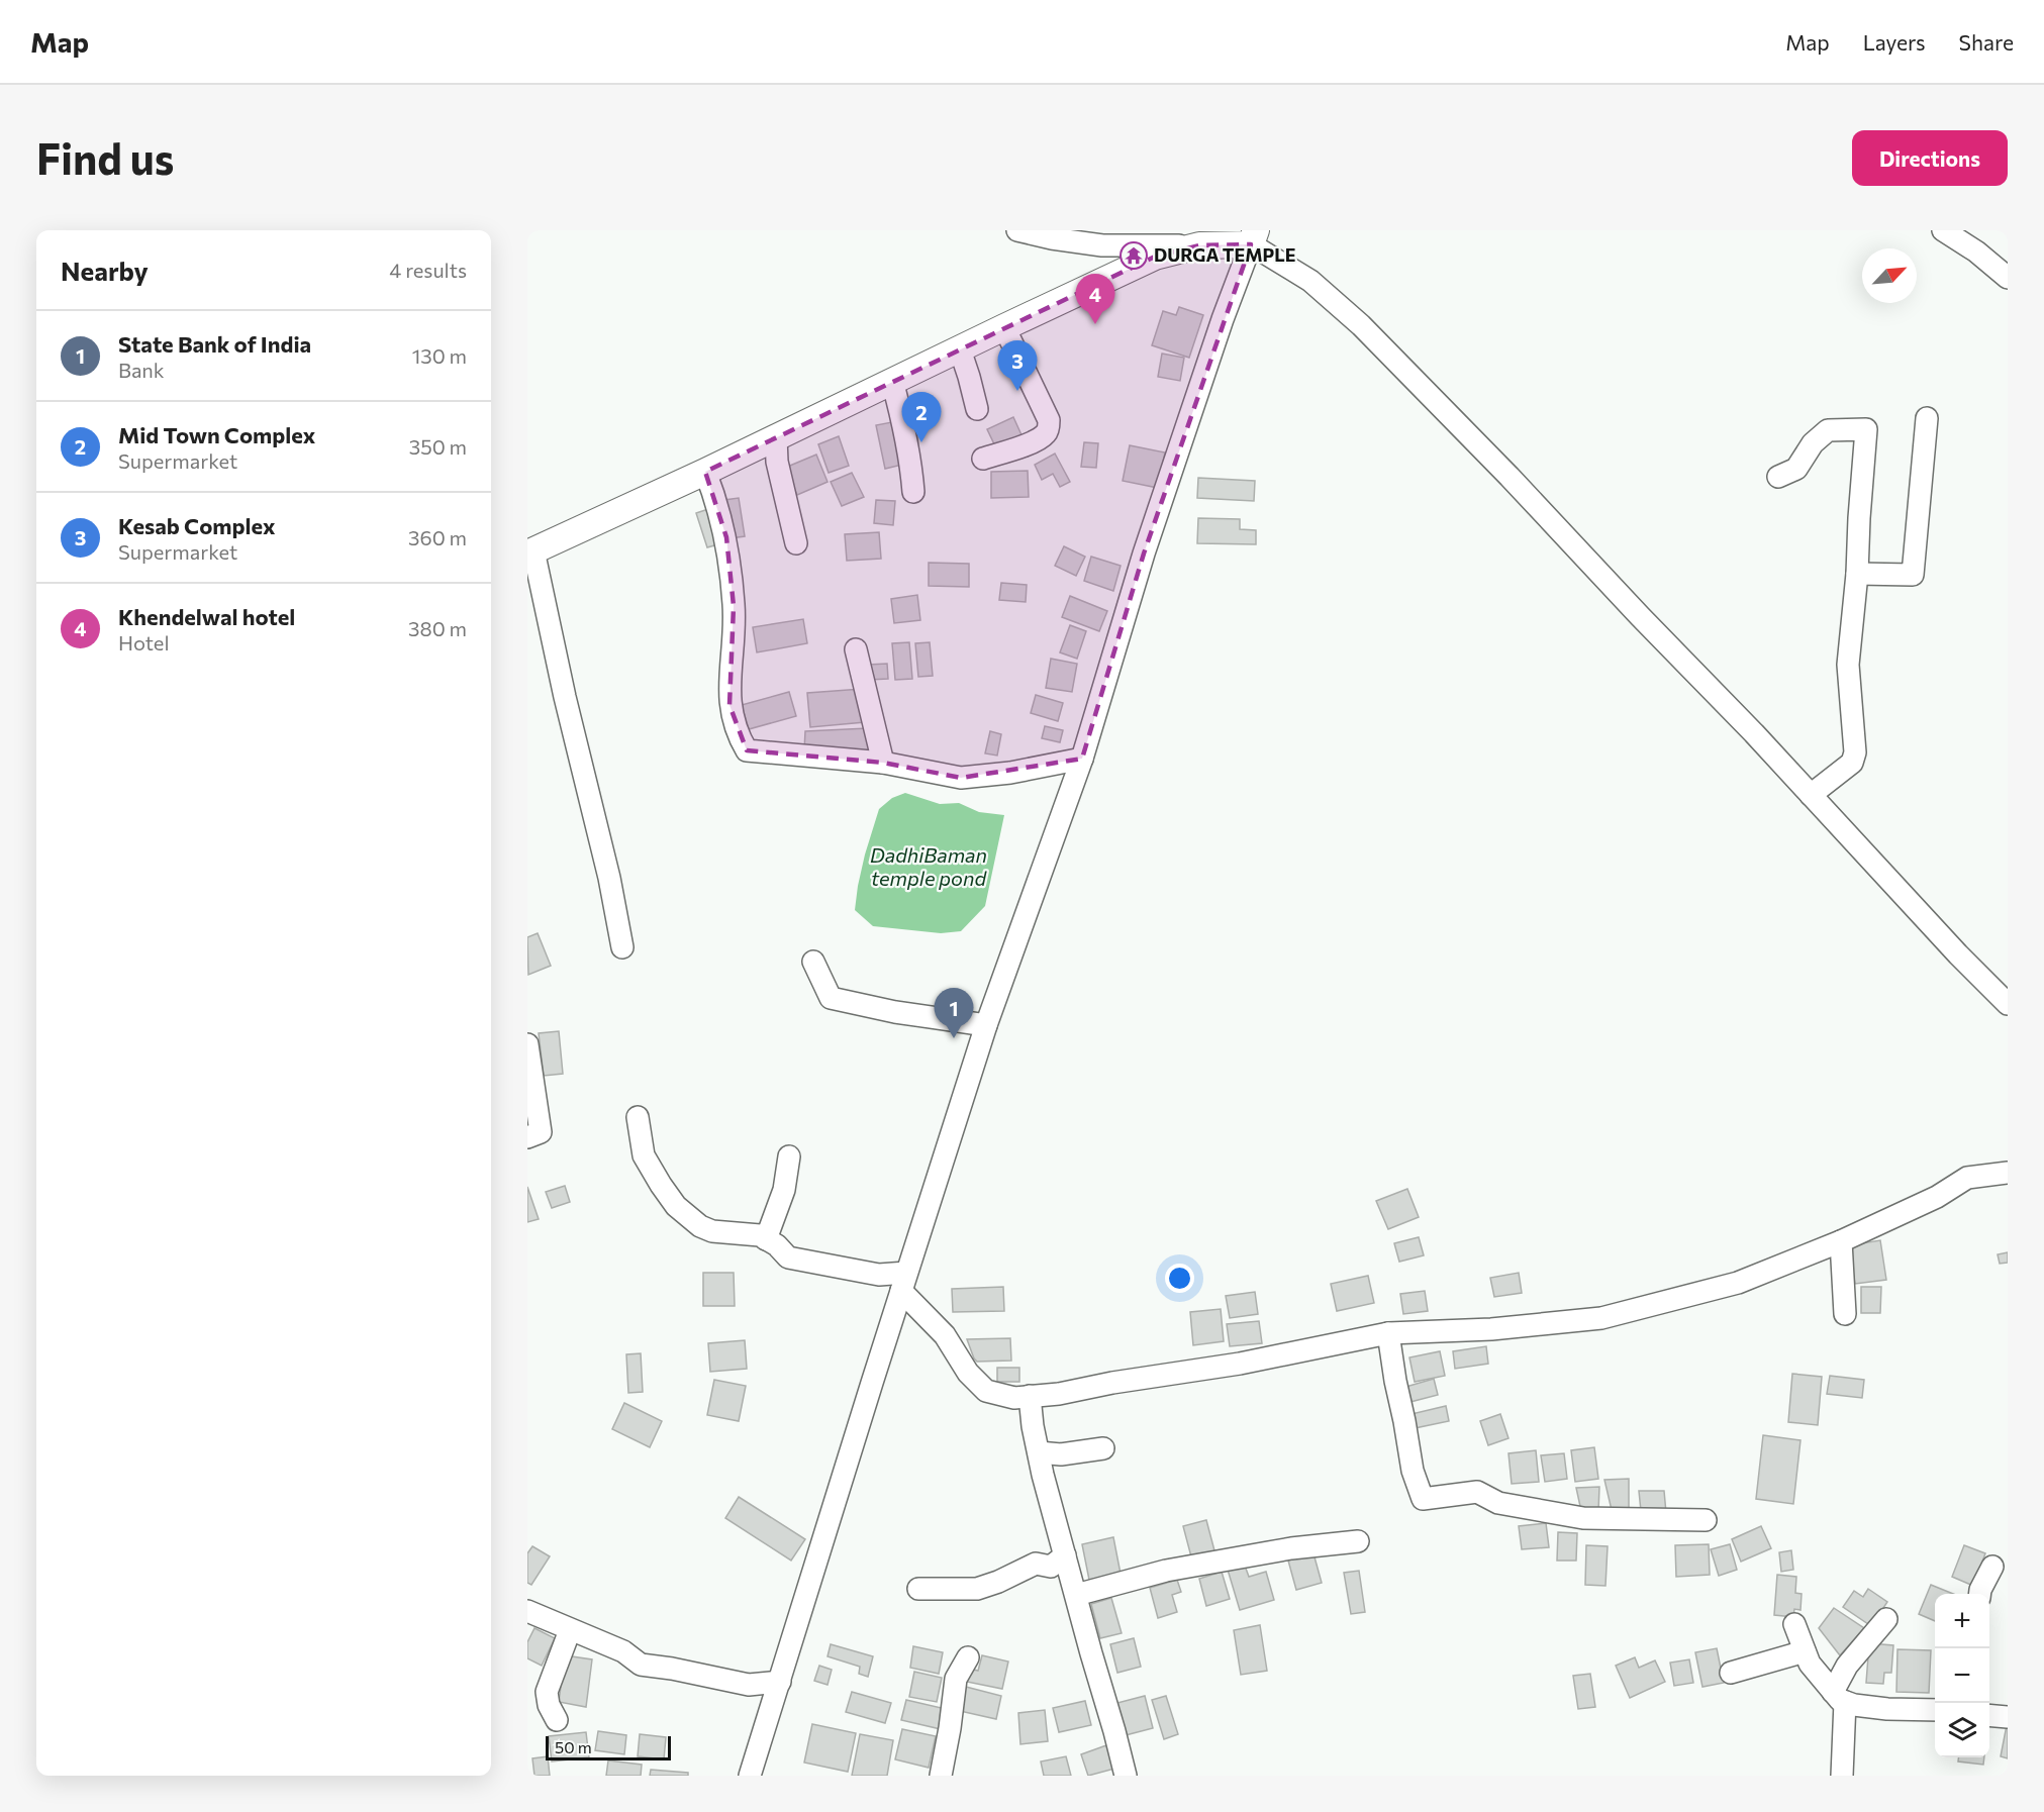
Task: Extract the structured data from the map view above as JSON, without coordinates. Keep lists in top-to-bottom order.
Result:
{
  "water": ["DadhiBaman temple pond"],
  "places": {
    "temple": ["DURGA TEMPLE"]
  },
  "scale_bar": "50 m",
  "north": "top right",
  "page": {
    "header": "Map",
    "nav": ["Map", "Layers", "Share"],
    "buttons": "Directions",
    "title": "Find us",
    "heading": ["Nearby", "4 results"],
    "pins": [
      "4",
      "3",
      "2",
      "1"
    ],
    "list": [
      {
        "mark": "1",
        "name": "State Bank of India",
        "note": "Bank",
        "value": "130 m"
      },
      {
        "mark": "2",
        "name": "Mid Town Complex",
        "note": "Supermarket",
        "value": "350 m"
      },
      {
        "mark": "3",
        "name": "Kesab Complex",
        "note": "Supermarket",
        "value": "360 m"
      },
      {
        "mark": "4",
        "name": "Khendelwal hotel",
        "note": "Hotel",
        "value": "380 m"
      }
    ],
    "map_buttons": ["+", "−"],
    "scale": "50 m"
  }
}
